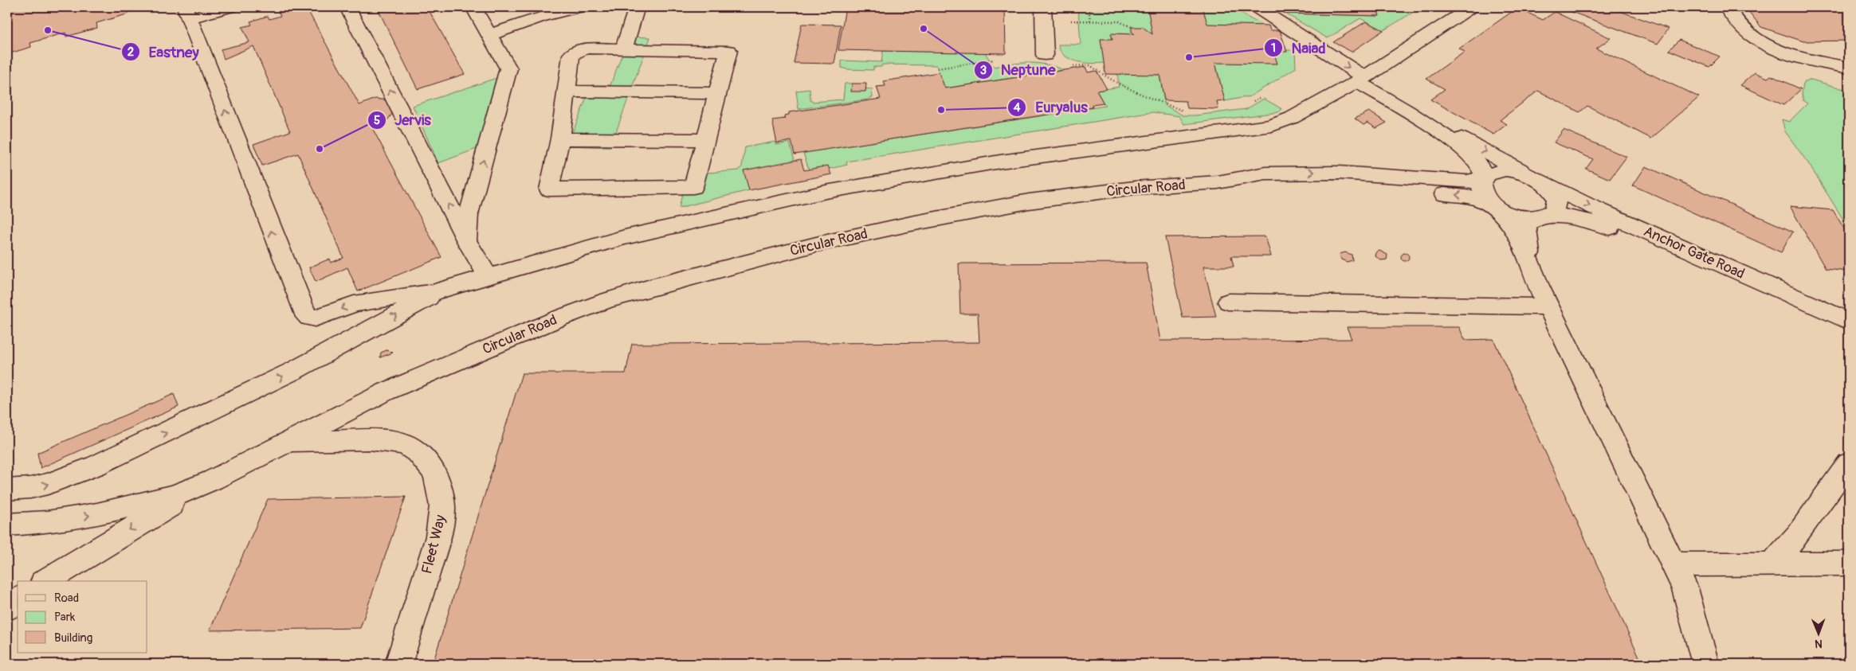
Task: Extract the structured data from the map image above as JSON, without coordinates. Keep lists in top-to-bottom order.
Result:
{
  "streets": {
    "street": ["Circular Road", "Anchor Gate Road", "Fleet Way"]
  },
  "crossings": [
    ["Circular Road", "Anchor Gate Road"],
    ["Circular Road", "Fleet Way"]
  ],
  "places": [
    "Neptune",
    "Eastney",
    "Naiad",
    "Euryalus",
    "Jervis"
  ],
  "legend": ["Road", "Park", "Building"],
  "north": "bottom"
}
